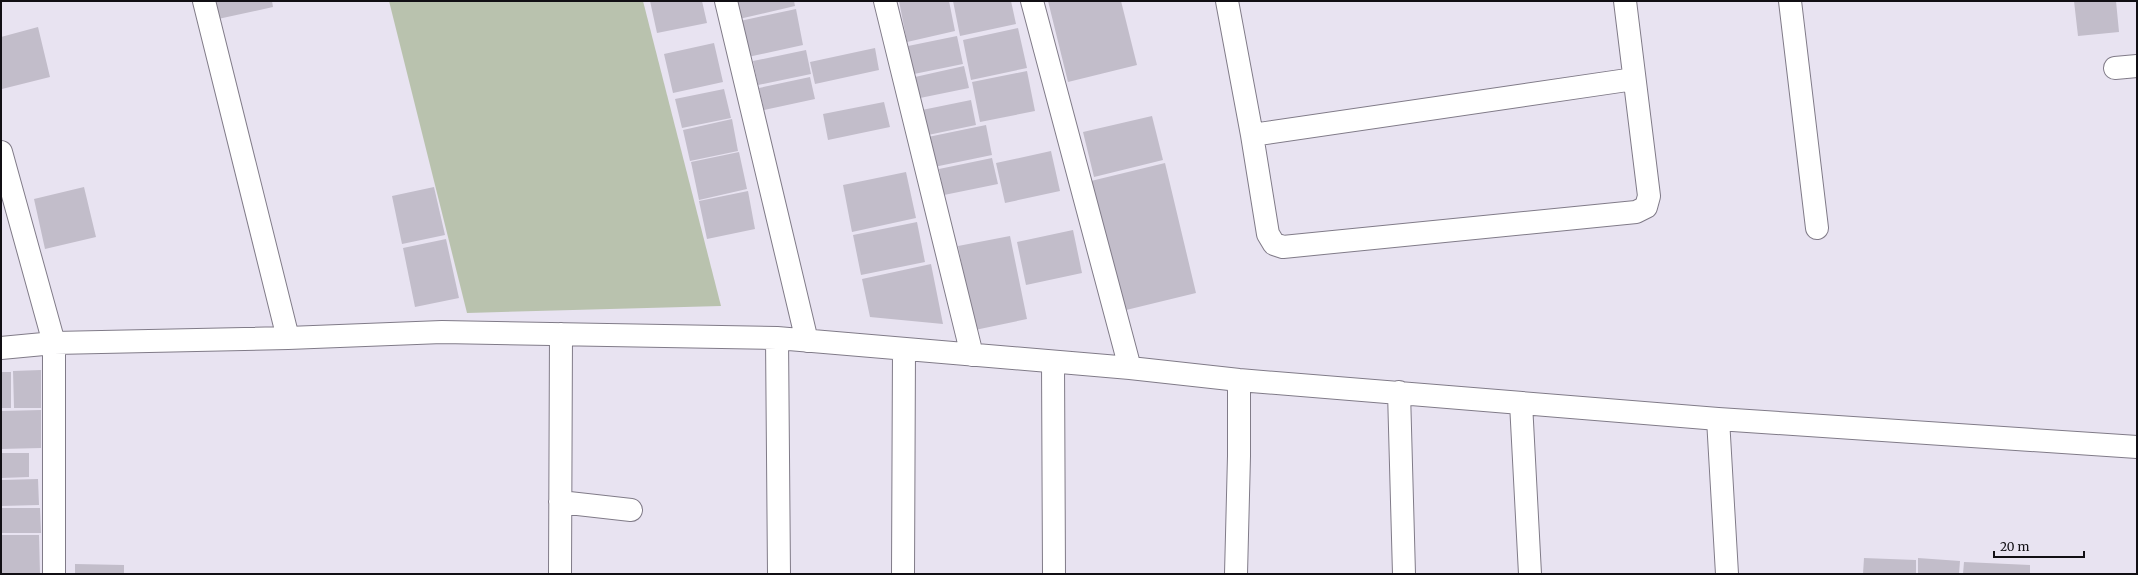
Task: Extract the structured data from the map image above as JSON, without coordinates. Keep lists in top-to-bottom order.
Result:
{
  "scale_bar": "20 m"
}
